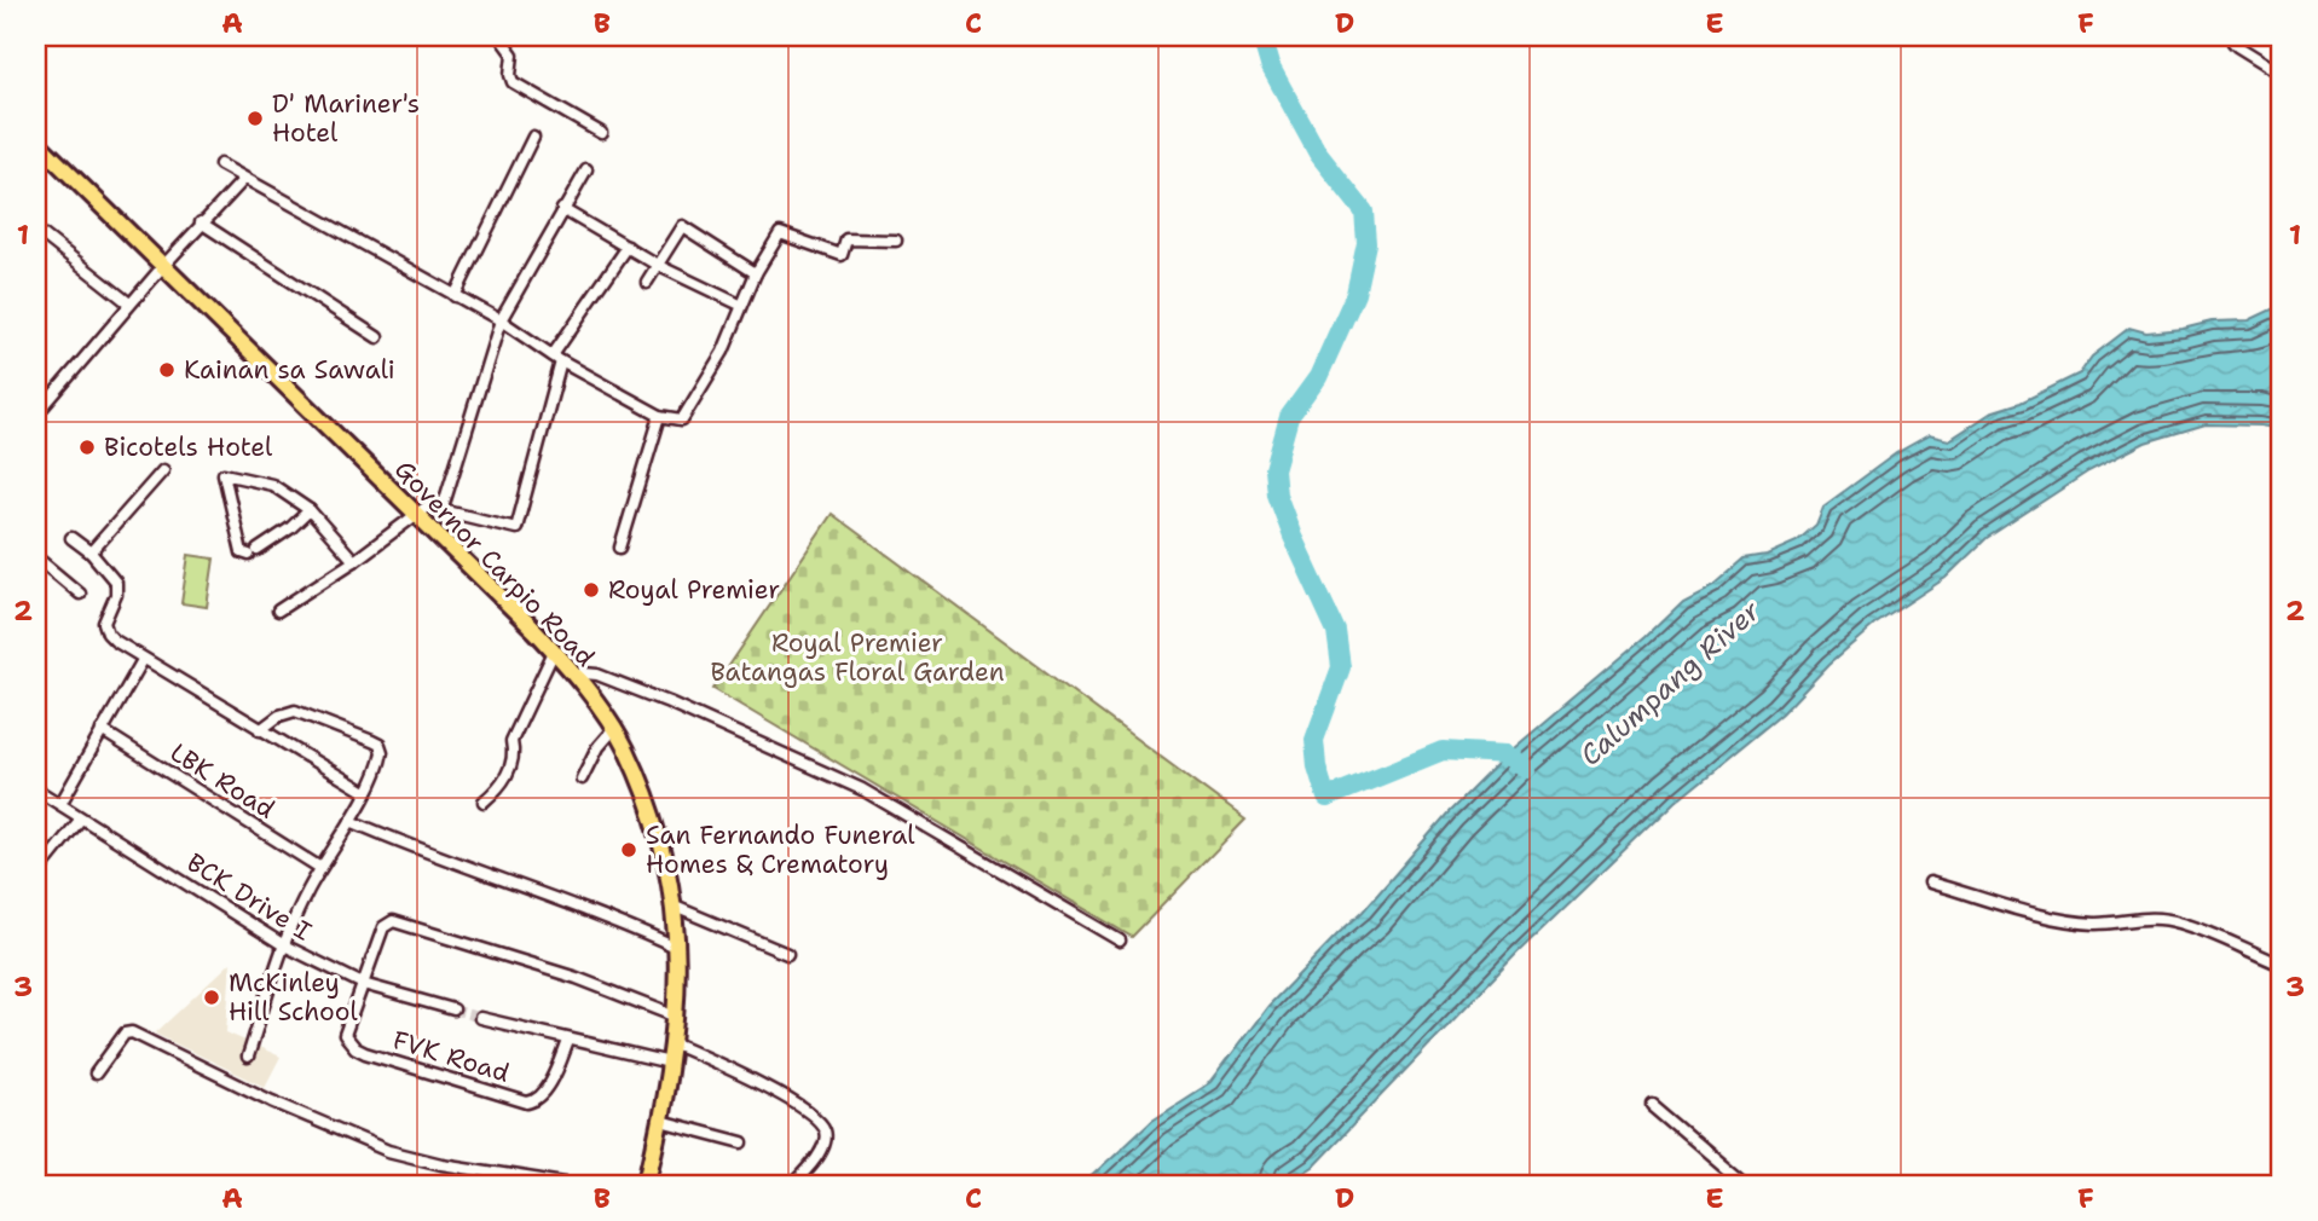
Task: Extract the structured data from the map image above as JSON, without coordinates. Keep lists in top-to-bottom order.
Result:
{
  "streets": {
    "main road": ["Governor Carpio Road"],
    "street": ["LBK Road", "BCK Drive I", "FVK Road"]
  },
  "crossings": [
    ["BCK Drive I", "FVK Road"]
  ],
  "water": ["Calumpang River"],
  "parks": ["Royal Premier Batangas Floral Garden"],
  "places": [
    "D' Mariner's Hotel",
    "Kainan sa Sawali",
    "Bicotels Hotel",
    "Royal Premier",
    "San Fernando Funeral Homes & Crematory",
    "McKinley Hill School"
  ],
  "grid": {
    "columns": [
      "A",
      "B",
      "C",
      "D",
      "E",
      "F"
    ],
    "rows": ["1", "2", "3"]
  }
}
